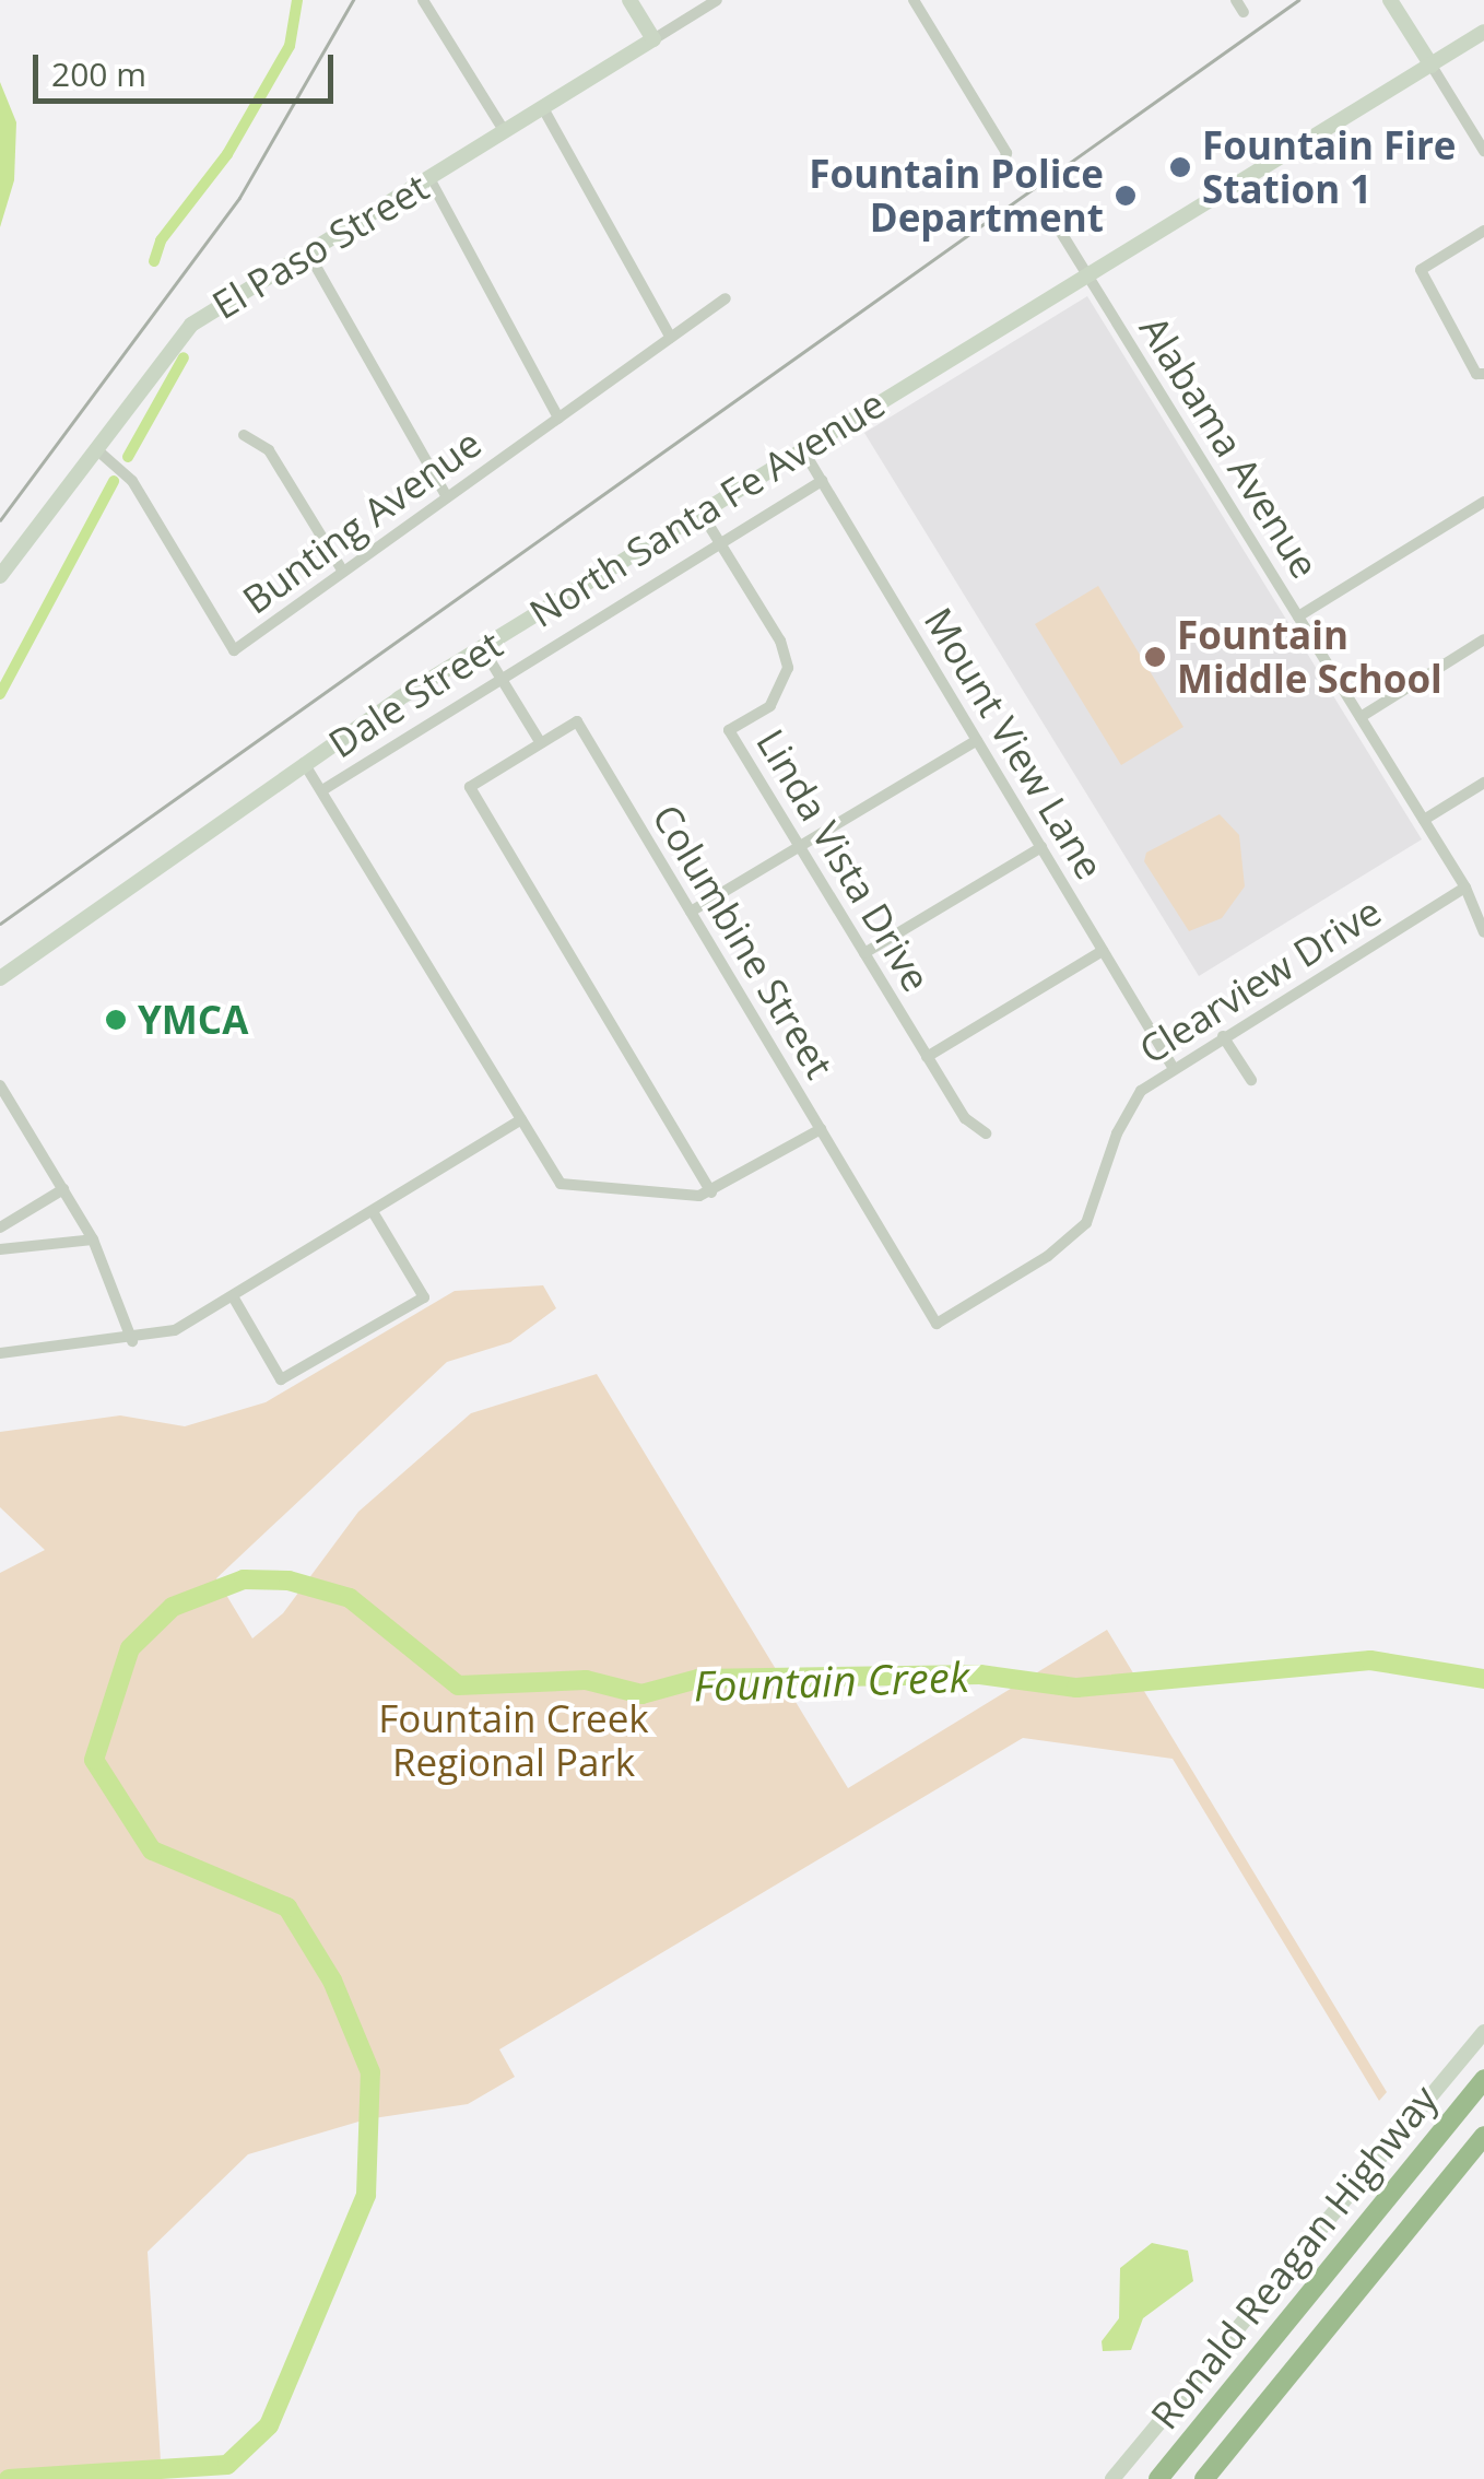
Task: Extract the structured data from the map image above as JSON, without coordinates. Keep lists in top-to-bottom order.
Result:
{
  "streets": {
    "highway": ["Ronald Reagan Highway"],
    "main road": ["El Paso Street", "North Santa Fe Avenue"],
    "street": [
      "Alabama Avenue",
      "Bunting Avenue",
      "Dale Street",
      "Mount View Lane",
      "Linda Vista Drive",
      "Columbine Street",
      "Clearview Drive"
    ]
  },
  "crossings": [
    ["El Paso Street", "Bunting Avenue"],
    ["Alabama Avenue", "North Santa Fe Avenue"],
    ["Alabama Avenue", "Clearview Drive"],
    ["North Santa Fe Avenue", "Mount View Lane"],
    ["North Santa Fe Avenue", "Linda Vista Drive"],
    ["Dale Street", "Mount View Lane"],
    ["Dale Street", "Linda Vista Drive"],
    ["Mount View Lane", "Clearview Drive"],
    ["Columbine Street", "Clearview Drive"]
  ],
  "water": ["Fountain Creek"],
  "parks": ["Fountain Creek Regional Park"],
  "places": [
    "Fountain Fire Station 1",
    "Fountain Police Department",
    "Fountain Middle School",
    "YMCA"
  ],
  "scale_bar": "200 m"
}
